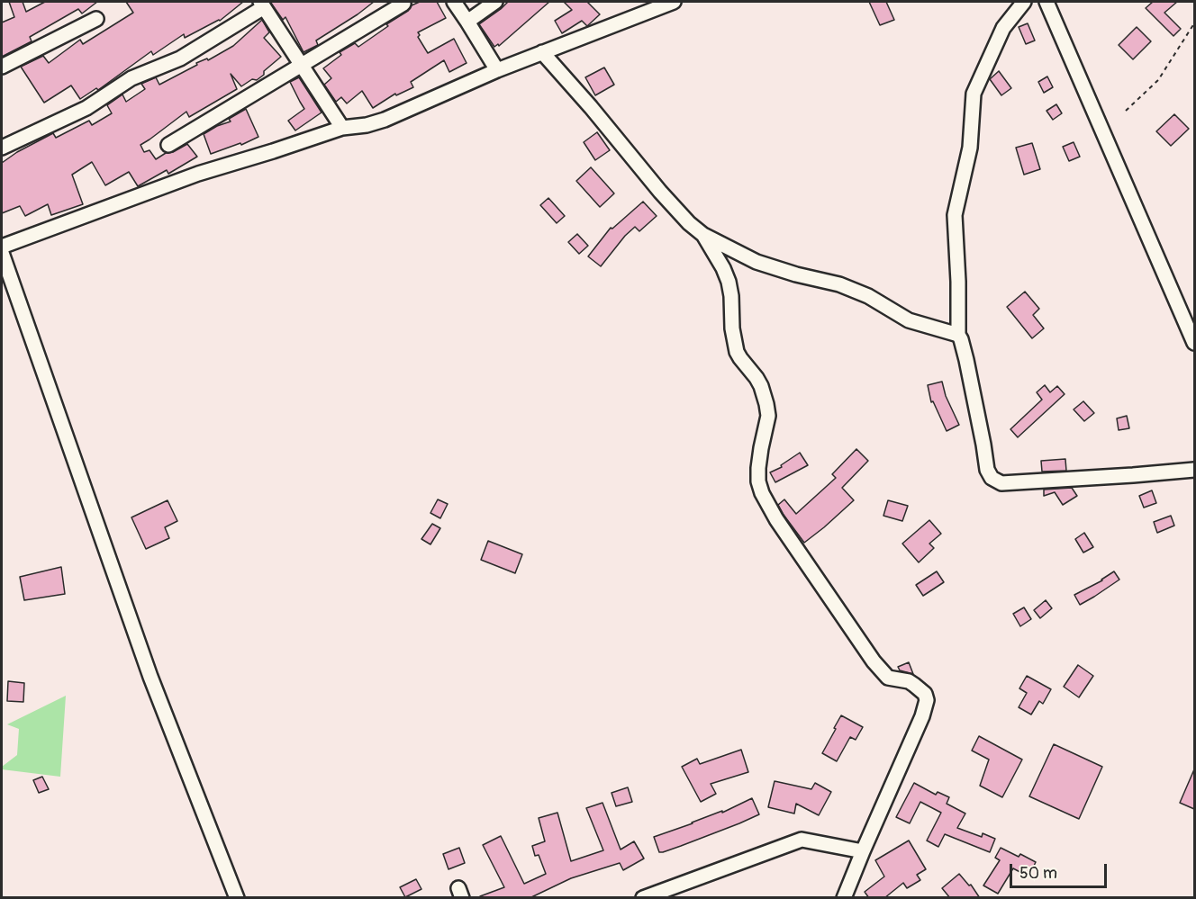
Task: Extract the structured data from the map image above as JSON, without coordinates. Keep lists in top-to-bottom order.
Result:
{
  "scale_bar": "50 m"
}
